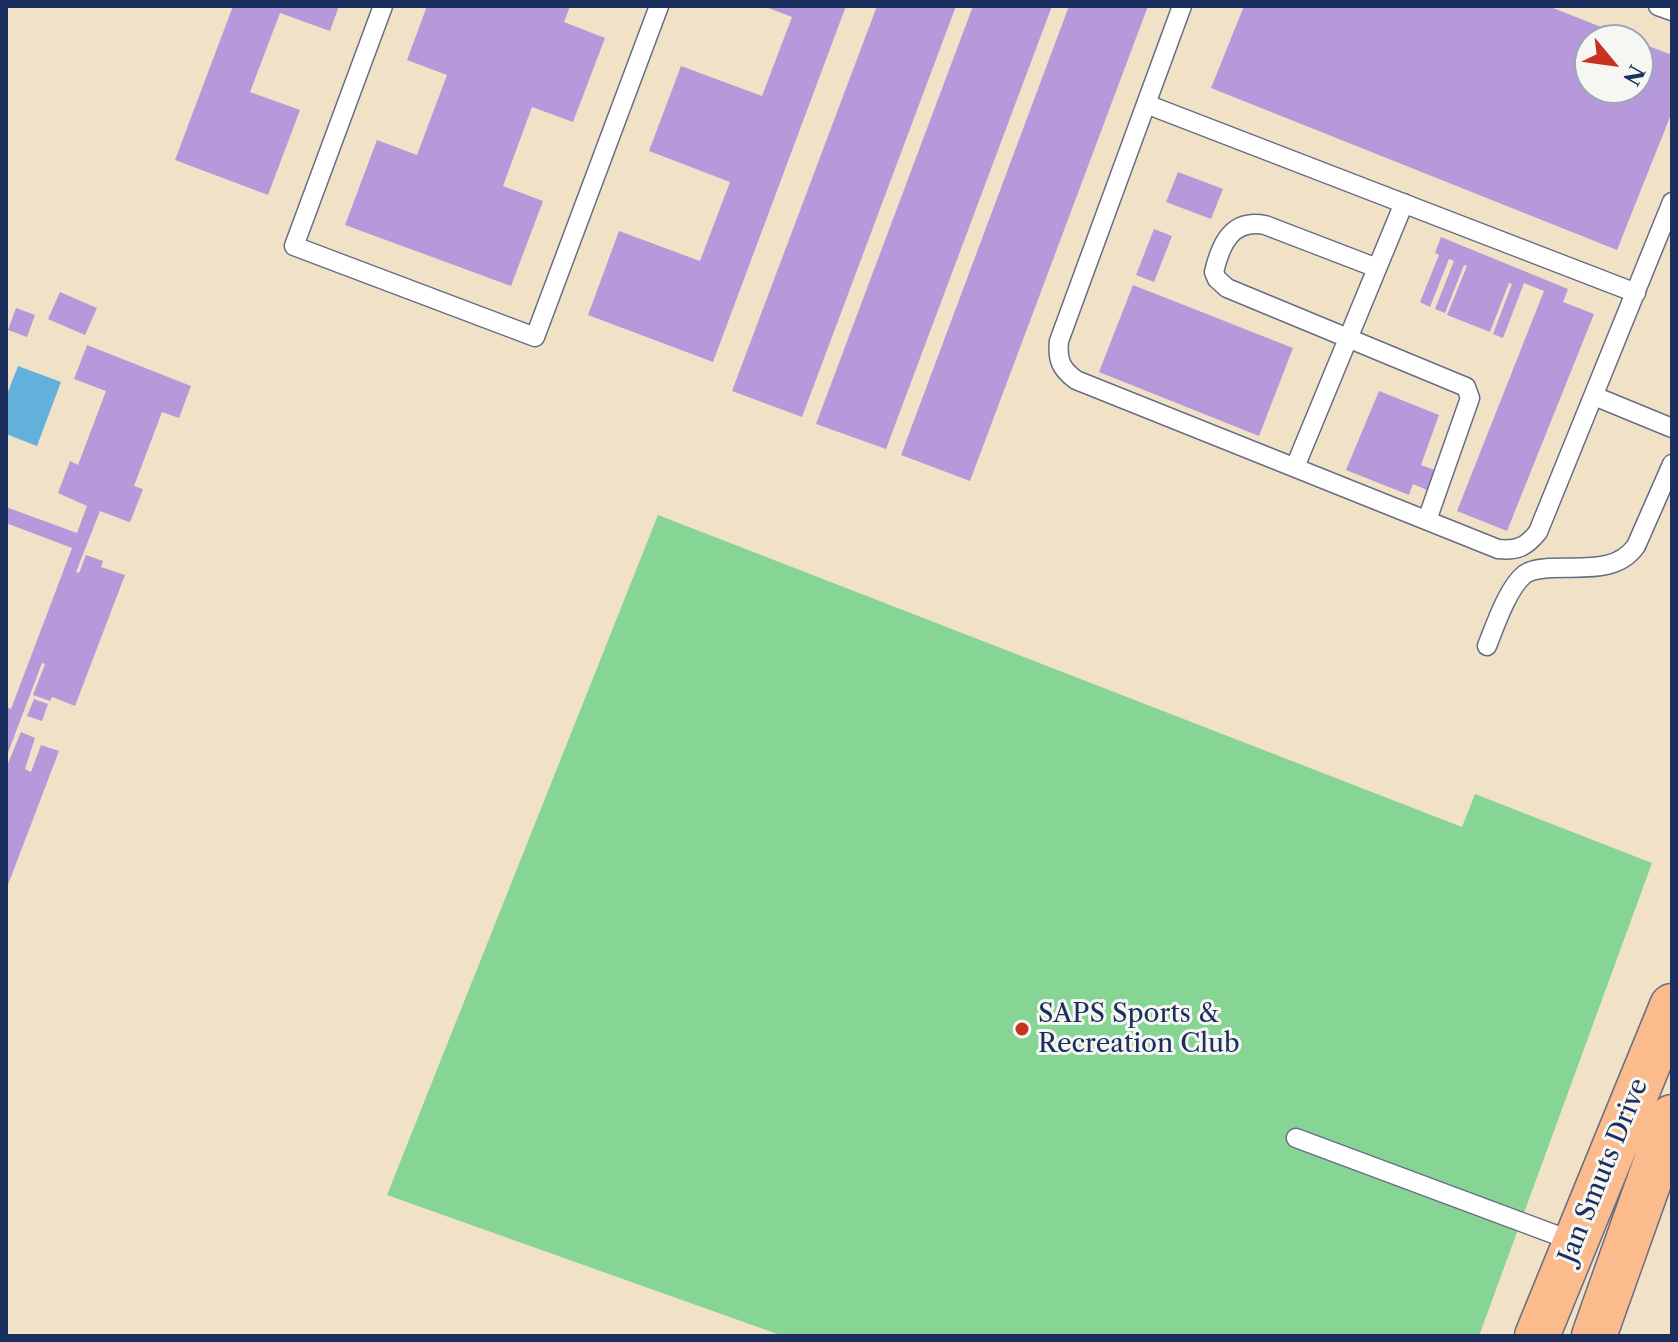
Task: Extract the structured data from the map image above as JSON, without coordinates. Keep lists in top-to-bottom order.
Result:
{
  "streets": {
    "main road": ["Jan Smuts Drive"]
  },
  "places": ["SAPS Sports & Recreation Club"],
  "north": "bottom right"
}
